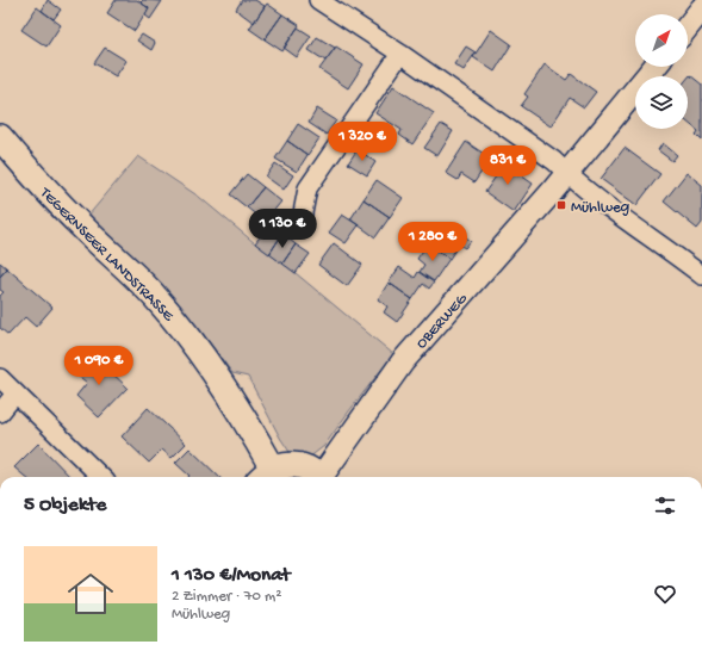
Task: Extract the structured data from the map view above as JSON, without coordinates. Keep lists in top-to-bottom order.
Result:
{
  "streets": {
    "main road": ["TEGERNSEER LANDSTRASSE"],
    "street": ["OBERWEG"]
  },
  "places": {
    "transit": ["Mühlweg"]
  },
  "north": "top right",
  "page": {
    "price": [
      "1 320 €",
      "831 €",
      "1 130 €",
      "1 280 €",
      "1 090 €"
    ],
    "heading": "5 Objekte",
    "list": [
      {
        "name": "1 130 €/Monat",
        "note": "2 Zimmer · 70 m² · Mühlweg"
      }
    ]
  }
}
